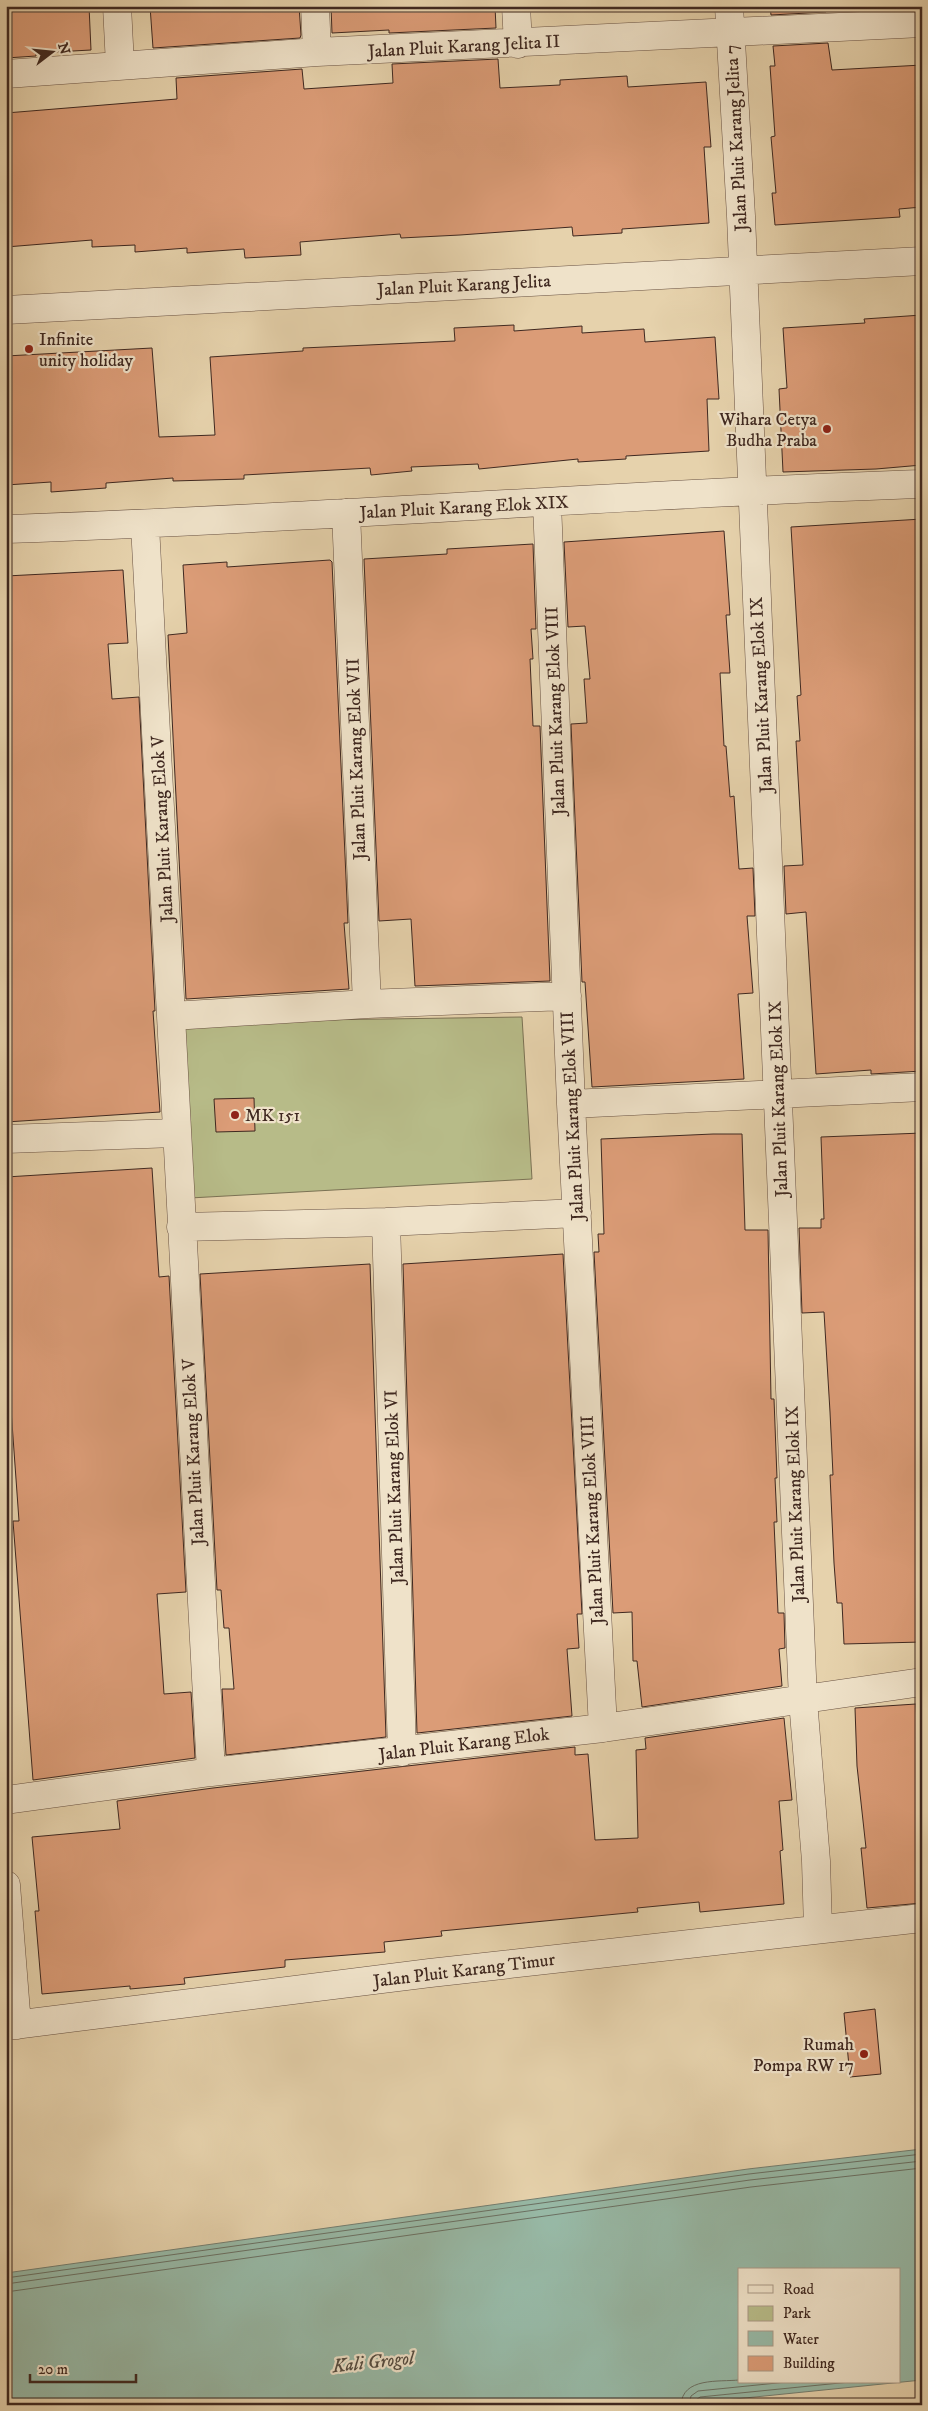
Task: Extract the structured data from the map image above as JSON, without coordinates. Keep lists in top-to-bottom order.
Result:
{
  "streets": {
    "street": [
      "Jalan Pluit Karang Jelita II",
      "Jalan Pluit Karang Jelita 7",
      "Jalan Pluit Karang Jelita",
      "Jalan Pluit Karang Elok XIX",
      "Jalan Pluit Karang Elok IX",
      "Jalan Pluit Karang Elok VIII",
      "Jalan Pluit Karang Elok VII",
      "Jalan Pluit Karang Elok V",
      "Jalan Pluit Karang Elok VI",
      "Jalan Pluit Karang Elok",
      "Jalan Pluit Karang Timur"
    ]
  },
  "crossings": [
    ["Jalan Pluit Karang Jelita II", "Jalan Pluit Karang Jelita 7"],
    ["Jalan Pluit Karang Jelita 7", "Jalan Pluit Karang Jelita"],
    ["Jalan Pluit Karang Jelita 7", "Jalan Pluit Karang Elok IX"],
    ["Jalan Pluit Karang Jelita", "Jalan Pluit Karang Elok IX"],
    ["Jalan Pluit Karang Elok XIX", "Jalan Pluit Karang Elok IX"],
    ["Jalan Pluit Karang Elok XIX", "Jalan Pluit Karang Elok VIII"],
    ["Jalan Pluit Karang Elok XIX", "Jalan Pluit Karang Elok VII"],
    ["Jalan Pluit Karang Elok XIX", "Jalan Pluit Karang Elok V"],
    ["Jalan Pluit Karang Elok IX", "Jalan Pluit Karang Elok"],
    ["Jalan Pluit Karang Elok IX", "Jalan Pluit Karang Timur"],
    ["Jalan Pluit Karang Elok VIII", "Jalan Pluit Karang Elok"],
    ["Jalan Pluit Karang Elok V", "Jalan Pluit Karang Elok"],
    ["Jalan Pluit Karang Elok VI", "Jalan Pluit Karang Elok"]
  ],
  "water": ["Kali Grogol"],
  "places": [
    "Infinite unity holiday",
    "Wihara Cetya Budha Praba",
    "MK 151",
    "Rumah Pompa RW 17"
  ],
  "legend": [
    "Road",
    "Park",
    "Water",
    "Building"
  ],
  "scale_bar": "20 m",
  "north": "right"
}
